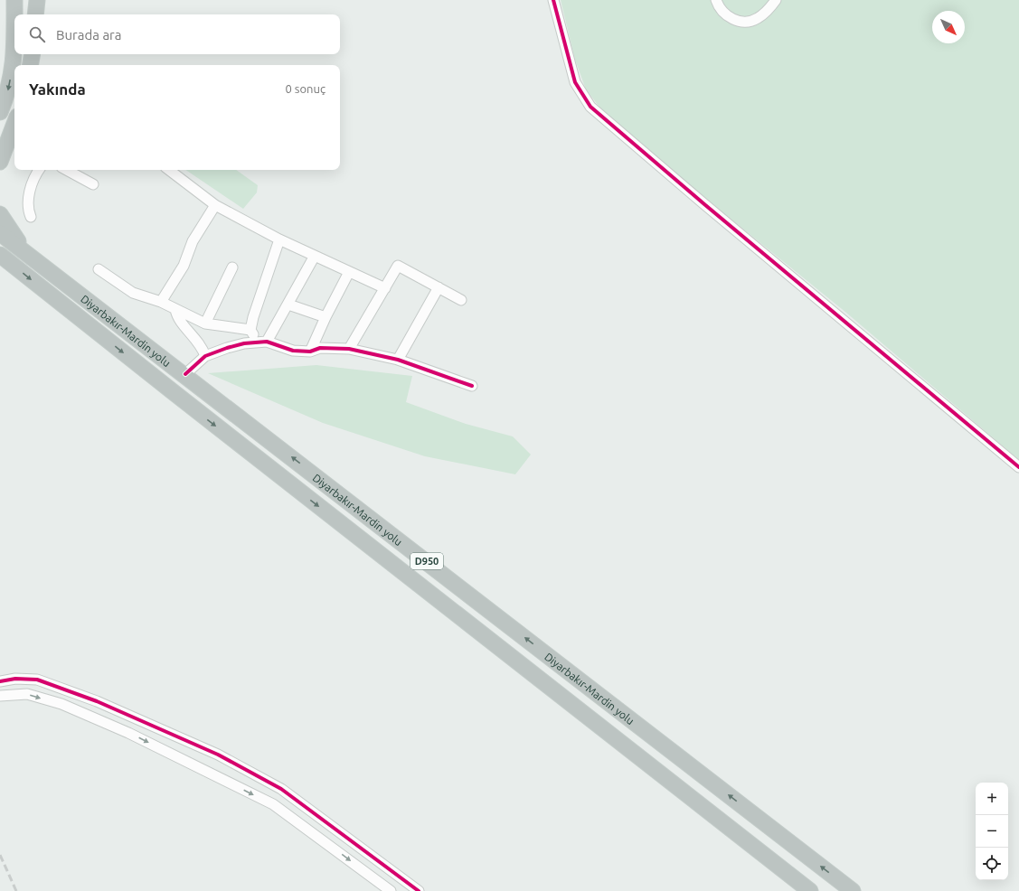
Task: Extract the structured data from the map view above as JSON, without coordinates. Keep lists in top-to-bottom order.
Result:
{
  "streets": {
    "highway": ["Diyarbakır-Mardin yolu", "D950"]
  },
  "north": "bottom right",
  "page": {
    "search": "Burada ara",
    "heading": ["Yakında", "0 sonuç"],
    "map_buttons": ["+", "−"]
  }
}
